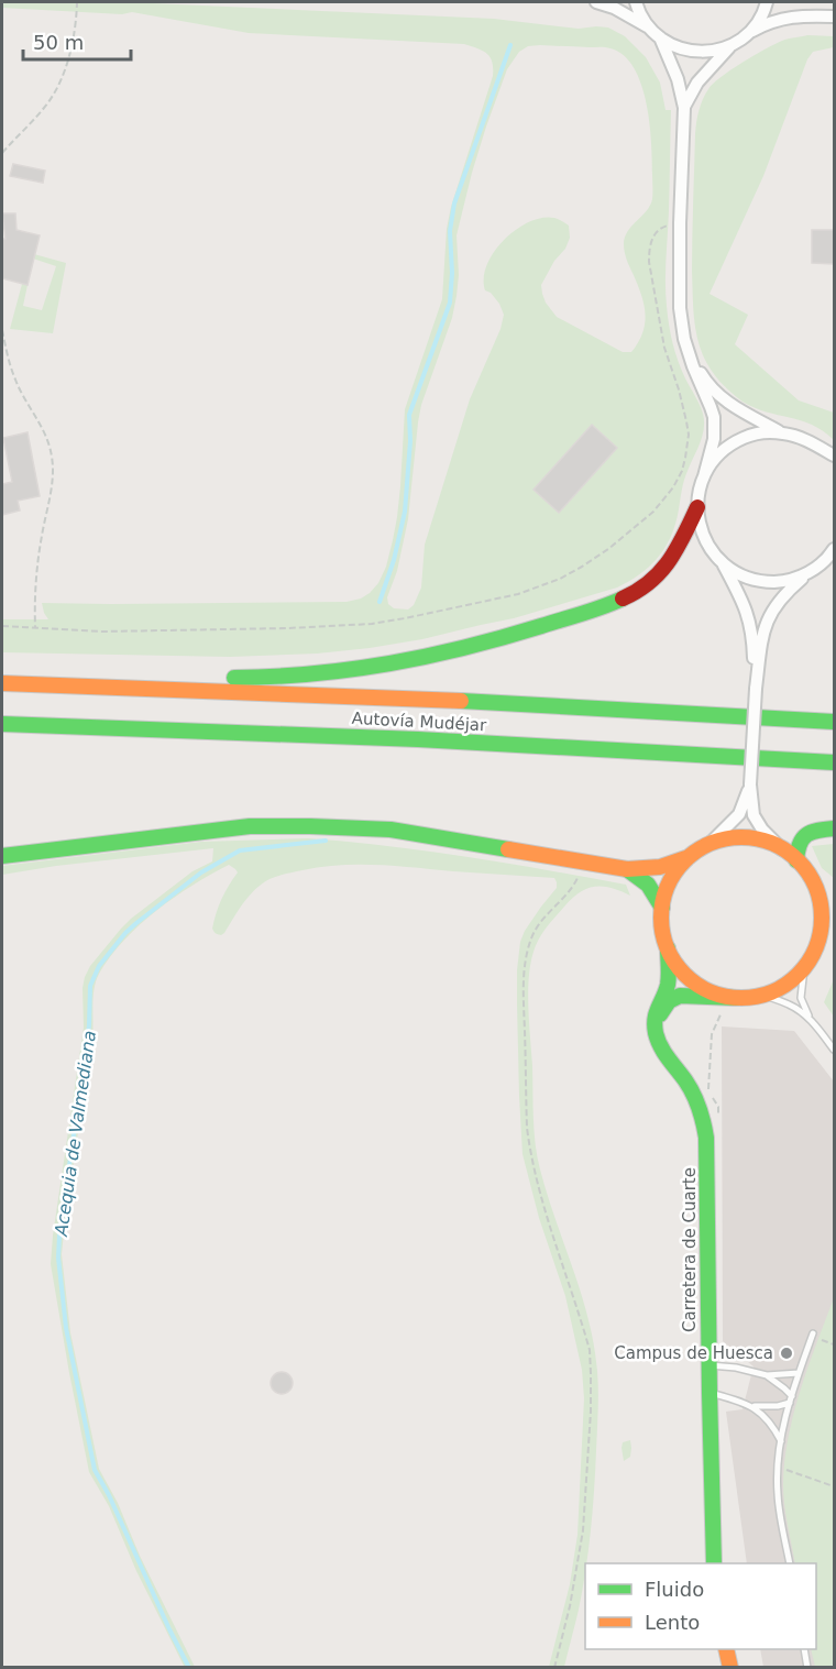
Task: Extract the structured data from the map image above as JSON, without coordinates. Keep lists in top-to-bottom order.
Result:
{
  "streets": {
    "main road": ["Autovía Mudéjar", "Carretera de Cuarte"]
  },
  "water": ["Acequia de Valmediana"],
  "places": ["Campus de Huesca"],
  "legend": ["Fluido", "Lento"],
  "scale_bar": "50 m"
}
